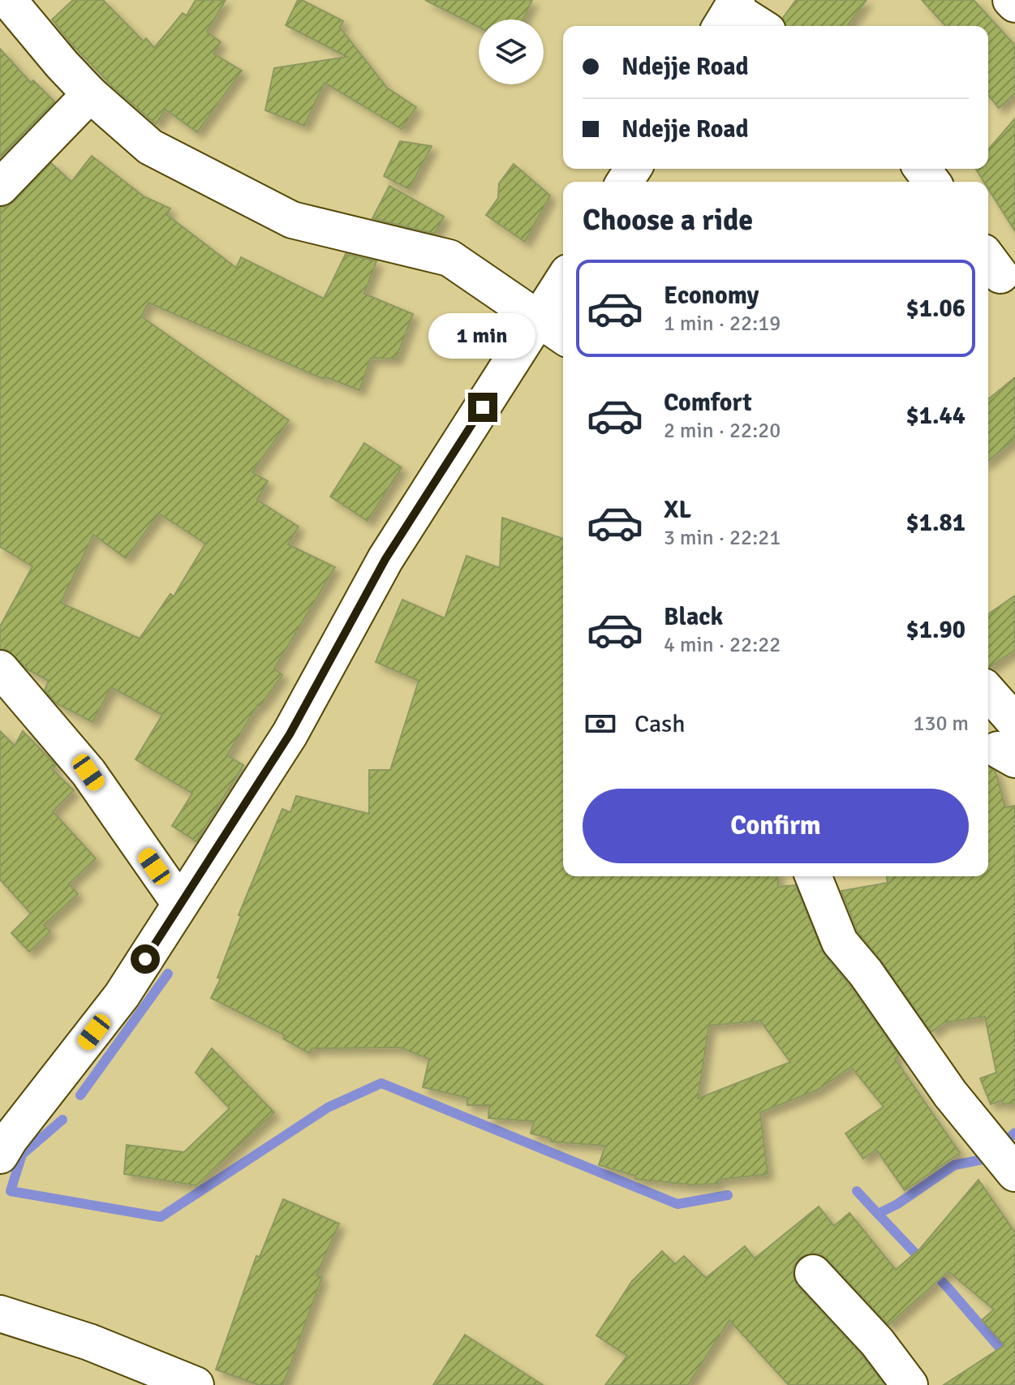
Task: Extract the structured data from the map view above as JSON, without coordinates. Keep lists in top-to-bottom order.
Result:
{
  "page": {
    "banner": ["Ndejje Road", "Ndejje Road"],
    "heading": "Choose a ride",
    "list": [
      {
        "name": "Economy",
        "note": "1 min · 22:19",
        "value": "$1.06"
      },
      {
        "name": "Comfort",
        "note": "2 min · 22:20",
        "value": "$1.44"
      },
      {
        "name": "XL",
        "note": "3 min · 22:21",
        "value": "$1.81"
      },
      {
        "name": "Black",
        "note": "4 min · 22:22",
        "value": "$1.90"
      }
    ],
    "bubble": "1 min",
    "pay": ["Cash", "130 m"],
    "buttons": "Confirm"
  }
}
